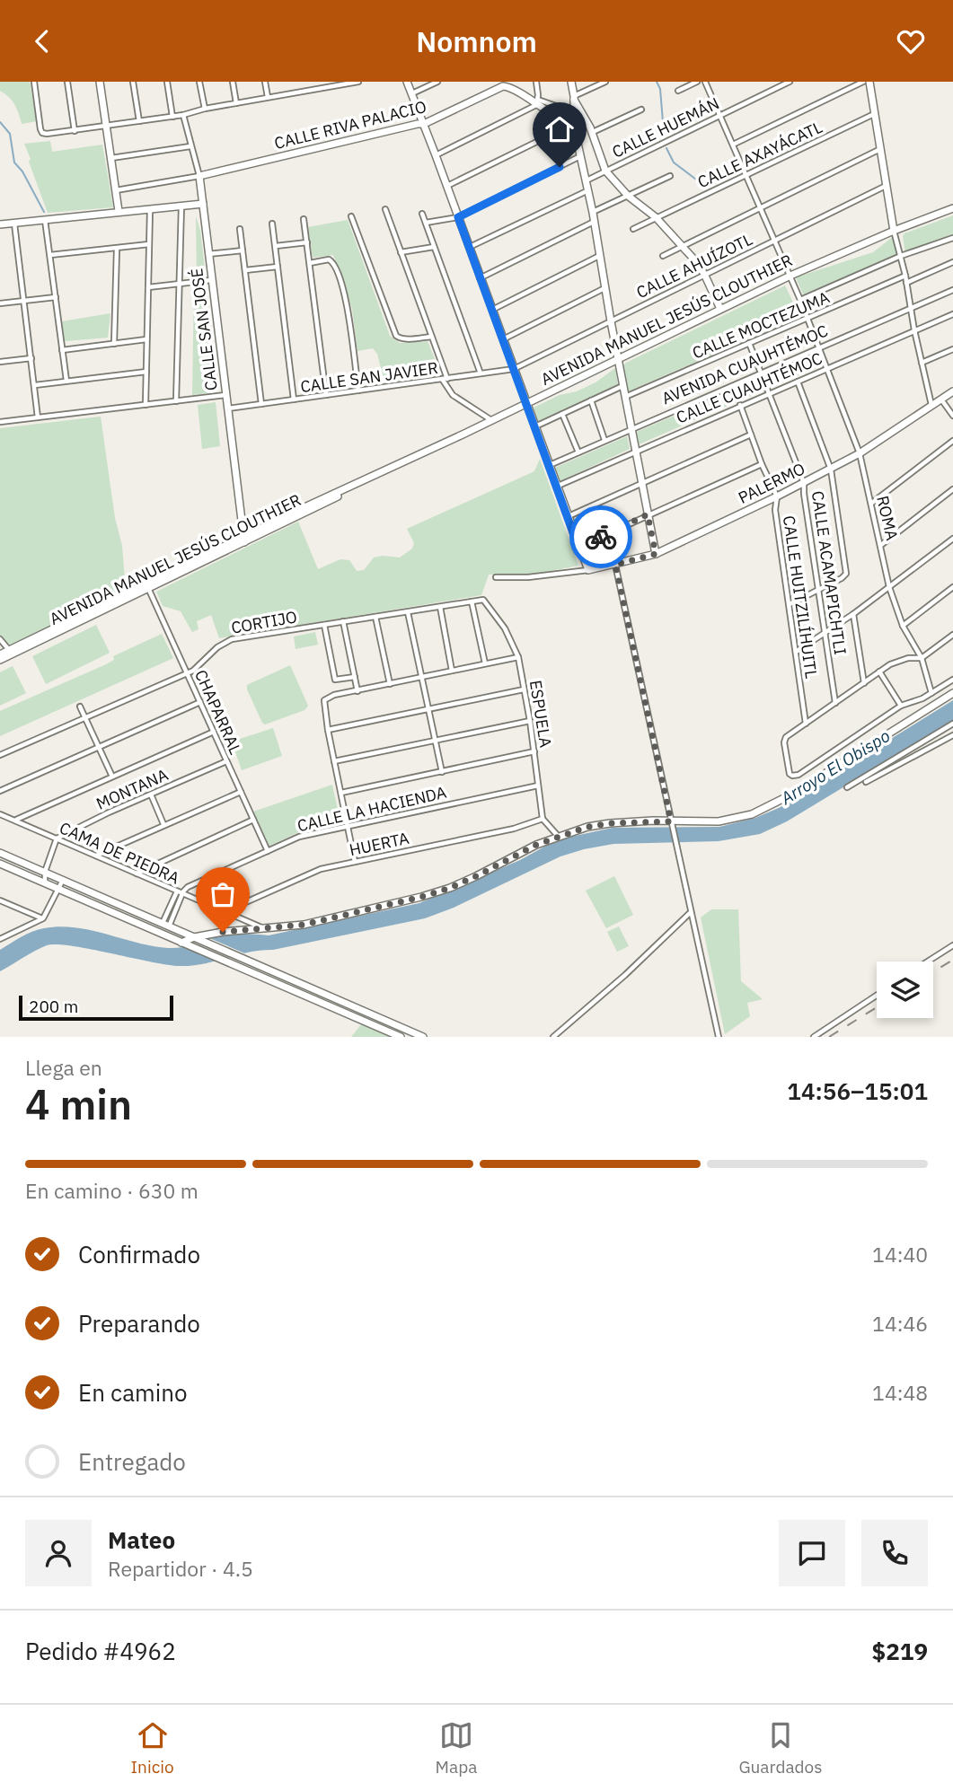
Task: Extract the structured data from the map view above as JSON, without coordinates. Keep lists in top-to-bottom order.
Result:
{
  "streets": {
    "street": [
      "CALLE RIVA PALACIO",
      "CALLE HUEMÁN",
      "CALLE AXAYÁCATL",
      "CALLE AHUÍZOTL",
      "AVENIDA MANUEL JESÚS CLOUTHIER",
      "CALLE MOCTEZUMA",
      "CALLE SAN JOSÉ",
      "AVENIDA CUAUHTÉMOC",
      "CALLE SAN JAVIER",
      "CALLE CUAUHTÉMOC",
      "PALERMO",
      "ROMA",
      "CALLE ACAMAPICHTLI",
      "CALLE HUITZILÍHUITL",
      "CORTIJO",
      "CHAPARRAL",
      "ESPUELA",
      "MONTANA",
      "CALLE LA HACIENDA",
      "HUERTA",
      "CAMA DE PIEDRA"
    ]
  },
  "crossings": [
    ["CALLE RIVA PALACIO", "CALLE SAN JOSÉ"],
    ["CALLE HUEMÁN", "ROMA"],
    ["CALLE AXAYÁCATL", "ROMA"],
    ["CALLE AHUÍZOTL", "CALLE SAN JAVIER"],
    ["CALLE AHUÍZOTL", "ROMA"],
    ["AVENIDA MANUEL JESÚS CLOUTHIER", "CALLE SAN JOSÉ"],
    ["AVENIDA MANUEL JESÚS CLOUTHIER", "ROMA"],
    ["AVENIDA MANUEL JESÚS CLOUTHIER", "CHAPARRAL"],
    ["CALLE MOCTEZUMA", "ROMA"],
    ["CALLE MOCTEZUMA", "CALLE ACAMAPICHTLI"],
    ["CALLE SAN JOSÉ", "CALLE SAN JAVIER"],
    ["AVENIDA CUAUHTÉMOC", "ROMA"],
    ["AVENIDA CUAUHTÉMOC", "CALLE ACAMAPICHTLI"],
    ["CALLE CUAUHTÉMOC", "ROMA"],
    ["CALLE CUAUHTÉMOC", "CALLE ACAMAPICHTLI"],
    ["CALLE CUAUHTÉMOC", "CALLE HUITZILÍHUITL"],
    ["PALERMO", "ROMA"],
    ["PALERMO", "CALLE ACAMAPICHTLI"],
    ["PALERMO", "CALLE HUITZILÍHUITL"],
    ["CORTIJO", "CHAPARRAL"],
    ["CORTIJO", "ESPUELA"],
    ["CHAPARRAL", "MONTANA"],
    ["CHAPARRAL", "CALLE LA HACIENDA"],
    ["ESPUELA", "CALLE LA HACIENDA"],
    ["ESPUELA", "HUERTA"],
    ["MONTANA", "CAMA DE PIEDRA"],
    ["CALLE LA HACIENDA", "CAMA DE PIEDRA"],
    ["HUERTA", "CAMA DE PIEDRA"]
  ],
  "water": ["Arroyo El Obispo"],
  "scale_bar": "200 m",
  "page": {
    "header": "Nomnom",
    "scale": "200 m",
    "heading": ["4 min", "Llega en", "14:56–15:01"],
    "panel": [
      "Mateo",
      "Repartidor · 4.5",
      "Pedido #4962",
      "$219"
    ],
    "bar": "En camino · 630 m",
    "list": [
      ["Confirmado", "14:40"],
      ["Preparando", "14:46"],
      ["En camino", "14:48"],
      "Entregado"
    ],
    "tabs": ["Inicio", "Mapa", "Guardados"]
  }
}
